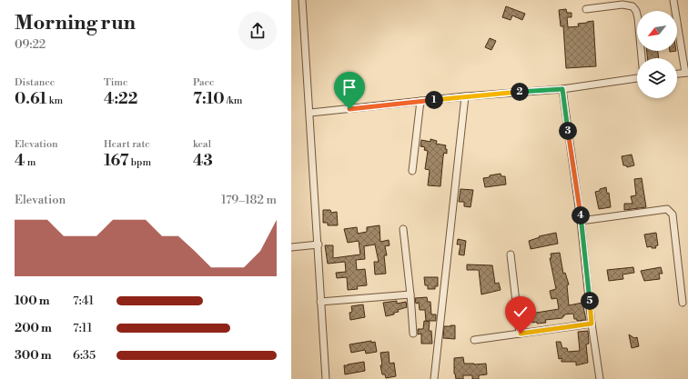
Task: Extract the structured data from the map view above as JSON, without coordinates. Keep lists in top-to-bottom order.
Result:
{
  "north": "bottom left",
  "page": {
    "heading": ["Morning run", "09:22"],
    "stats": [
      ["Distance", "0.61 km"],
      ["Time", "4:22"],
      ["Pace", "7:10 /km"],
      ["Elevation", "4 m"],
      ["Heart rate", "167 bpm"],
      ["kcal", "43"]
    ],
    "pins": [
      "2",
      "1",
      "3",
      "4",
      "5"
    ],
    "chart": ["Elevation", "179–182 m"],
    "list": [
      {
        "name": "100 m",
        "note": "7:41"
      },
      {
        "name": "200 m",
        "note": "7:11"
      },
      {
        "name": "300 m",
        "note": "6:35"
      }
    ]
  }
}
